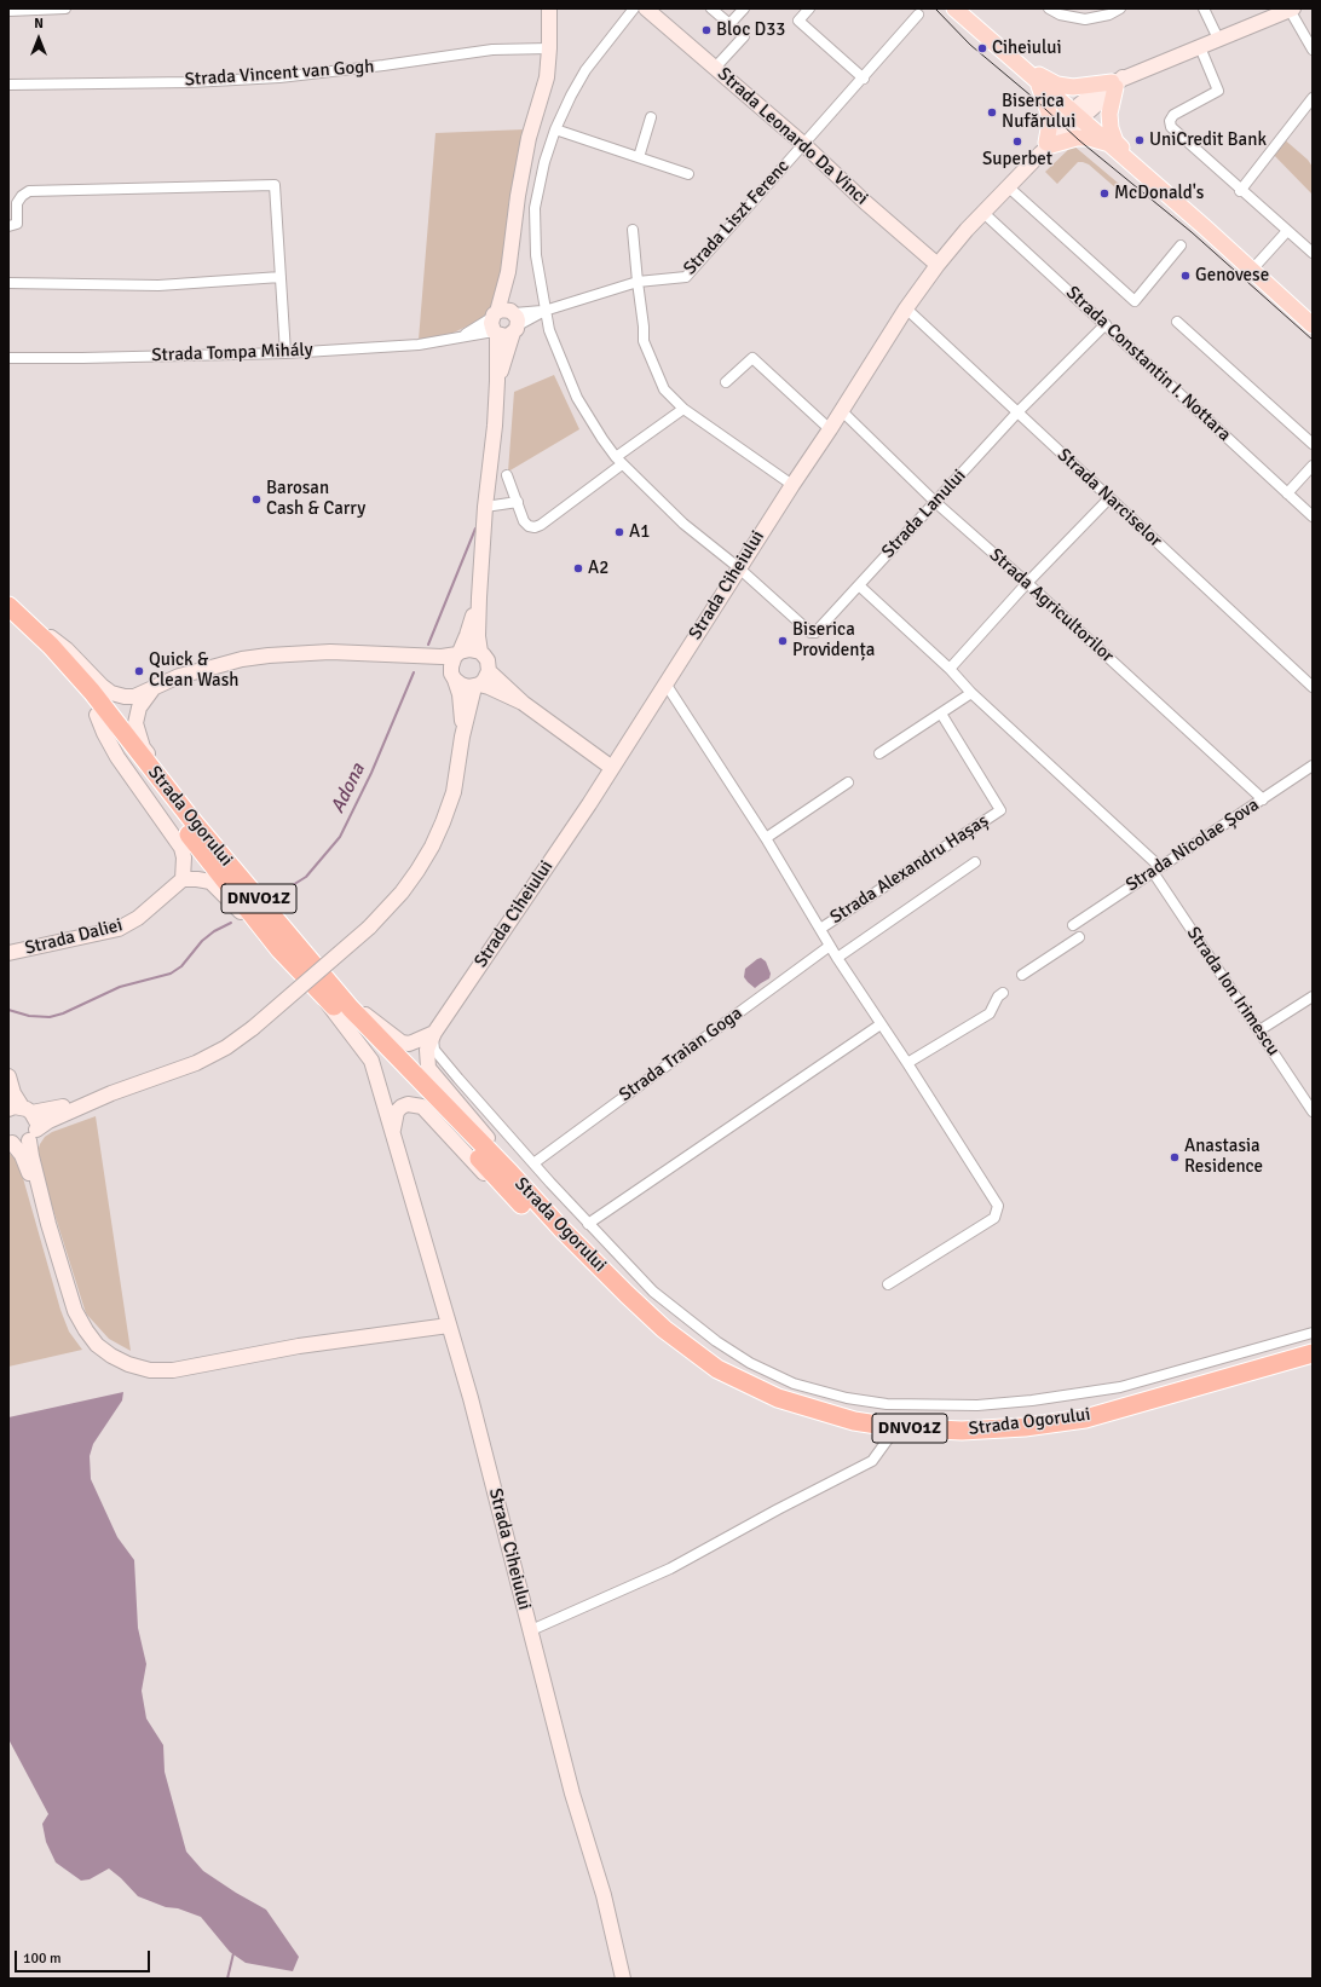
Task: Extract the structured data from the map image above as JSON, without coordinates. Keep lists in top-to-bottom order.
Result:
{
  "streets": {
    "highway": ["Strada Ogorului", "DNVO1Z"],
    "street": [
      "Strada Vincent van Gogh",
      "Strada Leonardo Da Vinci",
      "Strada Liszt Ferenc",
      "Strada Tompa Mihály",
      "Strada Constantin I. Nottara",
      "Strada Narciselor",
      "Strada Lanului",
      "Strada Ciheiului",
      "Strada Agricultorilor",
      "Strada Nicolae Șova",
      "Strada Alexandru Hașaș",
      "Strada Daliei",
      "Strada Ion Irimescu",
      "Strada Traian Goga"
    ]
  },
  "crossings": [
    ["Strada Leonardo Da Vinci", "Strada Liszt Ferenc"],
    ["Strada Leonardo Da Vinci", "Strada Ciheiului"],
    ["Strada Liszt Ferenc", "Strada Tompa Mihály"],
    ["Strada Constantin I. Nottara", "Strada Lanului"],
    ["Strada Constantin I. Nottara", "Strada Ciheiului"],
    ["Strada Narciselor", "Strada Lanului"],
    ["Strada Narciselor", "Strada Ciheiului"],
    ["Strada Lanului", "Strada Ciheiului"],
    ["Strada Lanului", "Strada Agricultorilor"],
    ["Strada Ciheiului", "Strada Agricultorilor"],
    ["Strada Ciheiului", "Strada Ogorului"],
    ["Strada Agricultorilor", "Strada Nicolae Șova"],
    ["Strada Nicolae Șova", "Strada Ion Irimescu"]
  ],
  "water": ["Adona"],
  "places": [
    "Bloc D33",
    "Ciheiului",
    "Biserica Nufărului",
    "UniCredit Bank",
    "Superbet",
    "McDonald's",
    "Genovese",
    "Barosan Cash & Carry",
    "A1",
    "A2",
    "Biserica Providența",
    "Quick & Clean Wash",
    "Anastasia Residence"
  ],
  "scale_bar": "100 m",
  "north": "top"
}
